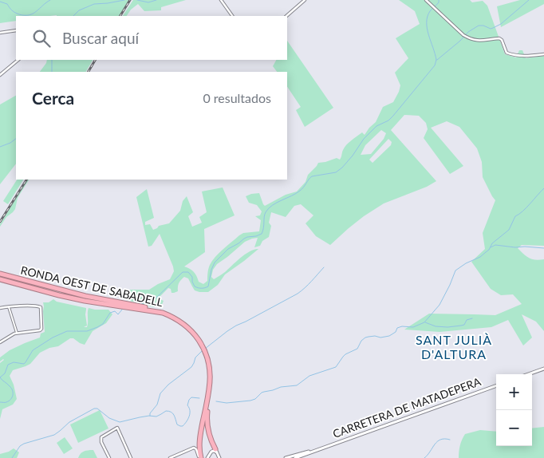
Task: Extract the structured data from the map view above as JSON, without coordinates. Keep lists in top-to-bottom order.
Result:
{
  "streets": {
    "highway": ["RONDA OEST DE SABADELL"],
    "street": ["CARRETERA DE MATADEPERA"]
  },
  "districts": ["SANT JULIÀ D'ALTURA"],
  "page": {
    "search": "Buscar aquí",
    "heading": ["Cerca", "0 resultados"],
    "map_buttons": ["+", "−"]
  }
}
